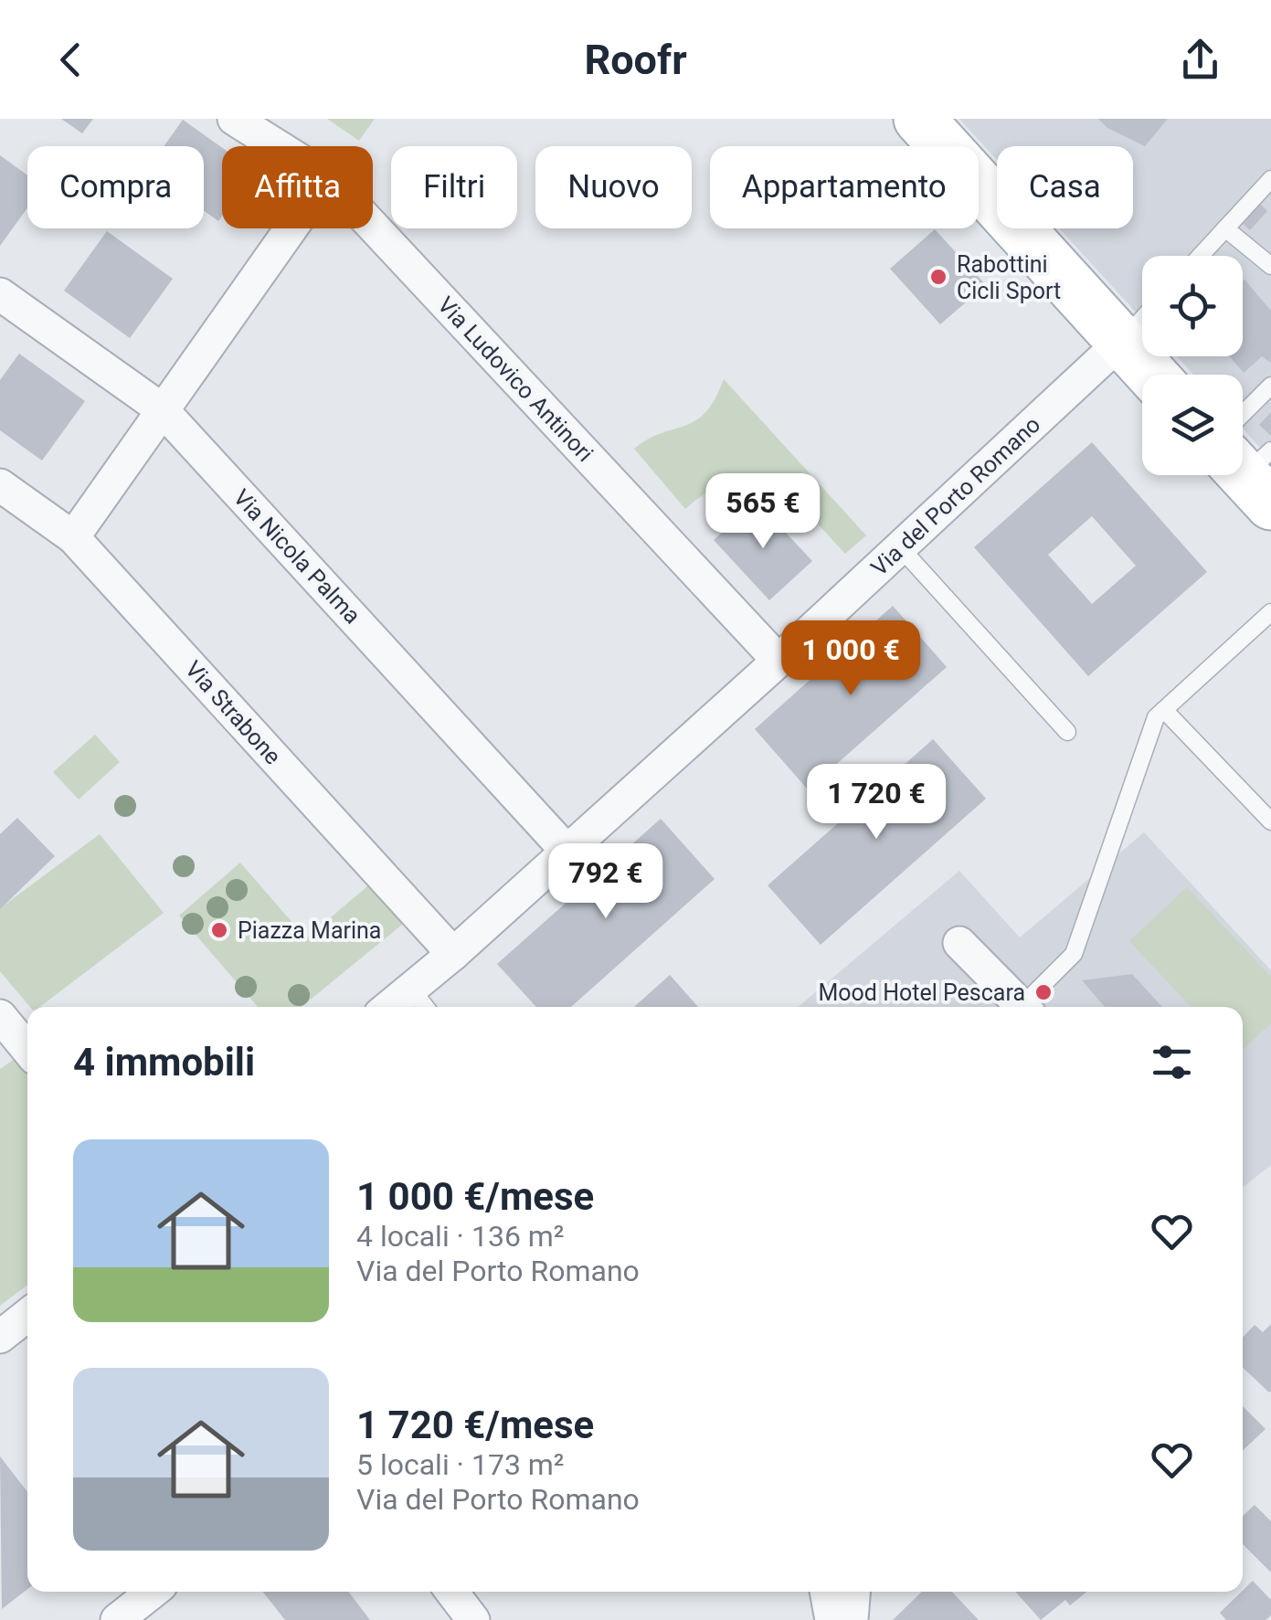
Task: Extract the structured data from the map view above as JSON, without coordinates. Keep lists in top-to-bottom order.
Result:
{
  "streets": {
    "street": [
      "Via Ludovico Antinori",
      "Via del Porto Romano",
      "Via Nicola Palma",
      "Via Strabone"
    ]
  },
  "crossings": [
    ["Via Ludovico Antinori", "Via del Porto Romano"],
    ["Via del Porto Romano", "Via Nicola Palma"],
    ["Via del Porto Romano", "Via Strabone"]
  ],
  "places": ["Rabottini Cicli Sport", "Piazza Marina", "Mood Hotel Pescara"],
  "page": {
    "header": "Roofr",
    "chip": [
      "Compra",
      "Affitta",
      "Filtri",
      "Nuovo",
      "Appartamento",
      "Casa"
    ],
    "price": [
      "565 €",
      "1 000 €",
      "1 720 €",
      "792 €"
    ],
    "heading": "4 immobili",
    "list": [
      {
        "name": "1 000 €/mese",
        "note": "4 locali · 136 m² · Via del Porto Romano"
      },
      {
        "name": "1 720 €/mese",
        "note": "5 locali · 173 m² · Via del Porto Romano"
      }
    ]
  }
}
